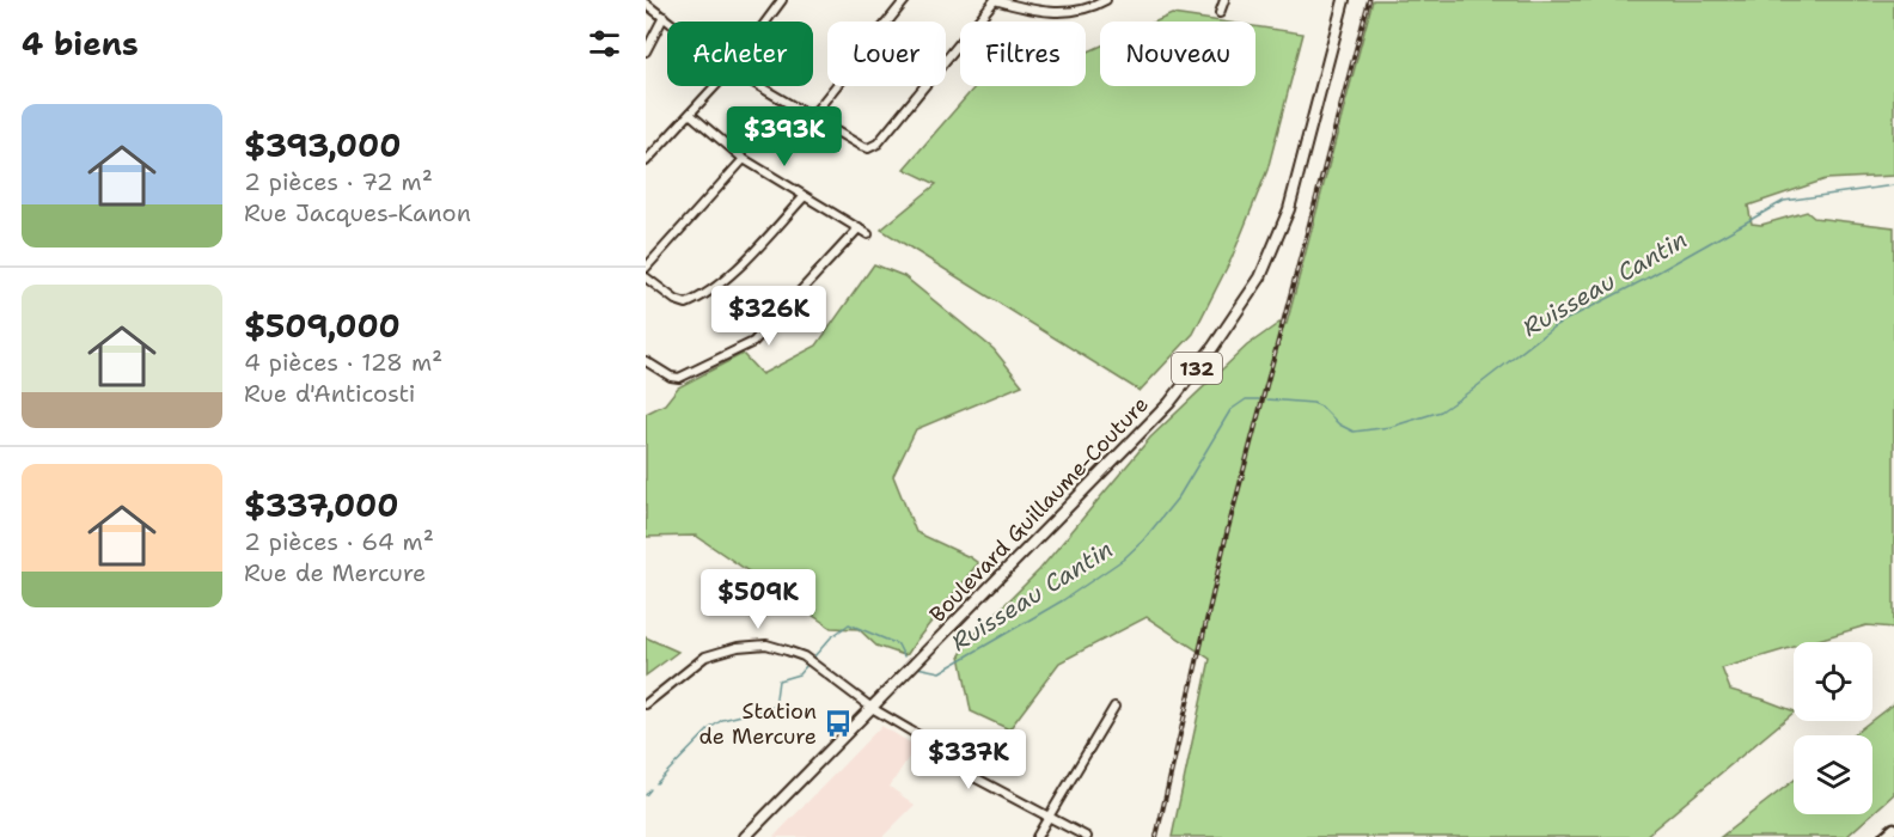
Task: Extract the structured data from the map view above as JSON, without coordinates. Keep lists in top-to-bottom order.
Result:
{
  "streets": {
    "main road": ["132", "Boulevard Guillaume-Couture"]
  },
  "water": ["Ruisseau Cantin"],
  "places": {
    "bus stop": ["Station de Mercure"]
  },
  "page": {
    "heading": "4 biens",
    "chip": [
      "Acheter",
      "Louer",
      "Filtres",
      "Nouveau"
    ],
    "list": [
      {
        "name": "$393,000",
        "note": "2 pièces · 72 m² · Rue Jacques-Kanon"
      },
      {
        "name": "$509,000",
        "note": "4 pièces · 128 m² · Rue d'Anticosti"
      },
      {
        "name": "$337,000",
        "note": "2 pièces · 64 m² · Rue de Mercure"
      }
    ],
    "price": [
      "$393K",
      "$326K",
      "$509K",
      "$337K"
    ]
  }
}
